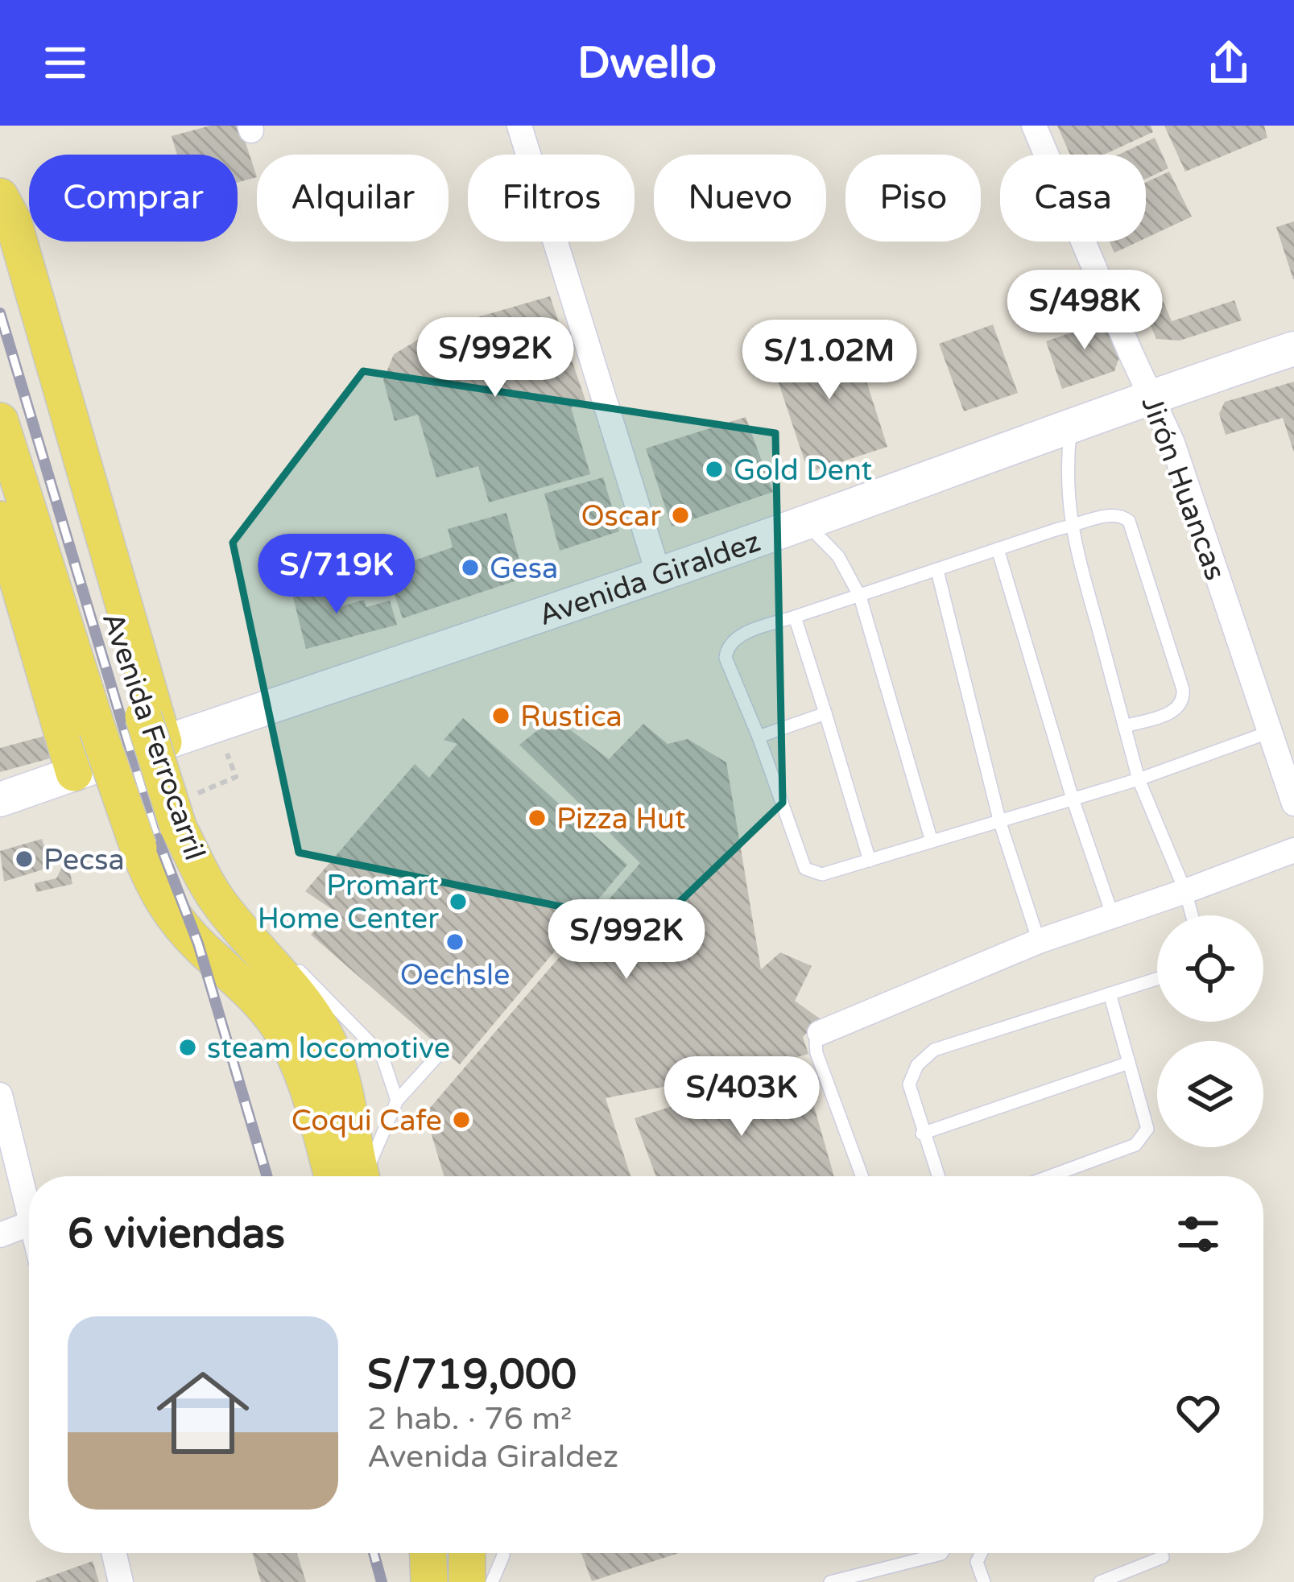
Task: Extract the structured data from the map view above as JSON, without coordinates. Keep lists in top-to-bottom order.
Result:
{
  "streets": {
    "main road": ["Avenida Ferrocarril"],
    "street": ["Jirón Huancas", "Avenida Giraldez"]
  },
  "crossings": [
    ["Jirón Huancas", "Avenida Giraldez"]
  ],
  "places": [
    "Gold Dent",
    "Oscar",
    "Gesa",
    "Rustica",
    "Pizza Hut",
    "Pecsa",
    "Promart Home Center",
    "Oechsle",
    "steam locomotive",
    "Coqui Cafe"
  ],
  "page": {
    "header": "Dwello",
    "chip": [
      "Comprar",
      "Alquilar",
      "Filtros",
      "Nuevo",
      "Piso",
      "Casa"
    ],
    "price": [
      "S/498K",
      "S/992K",
      "S/1.02M",
      "S/719K",
      "S/992K",
      "S/403K"
    ],
    "heading": "6 viviendas",
    "list": [
      {
        "name": "S/719,000",
        "note": "2 hab. · 76 m² · Avenida Giraldez"
      }
    ]
  }
}
